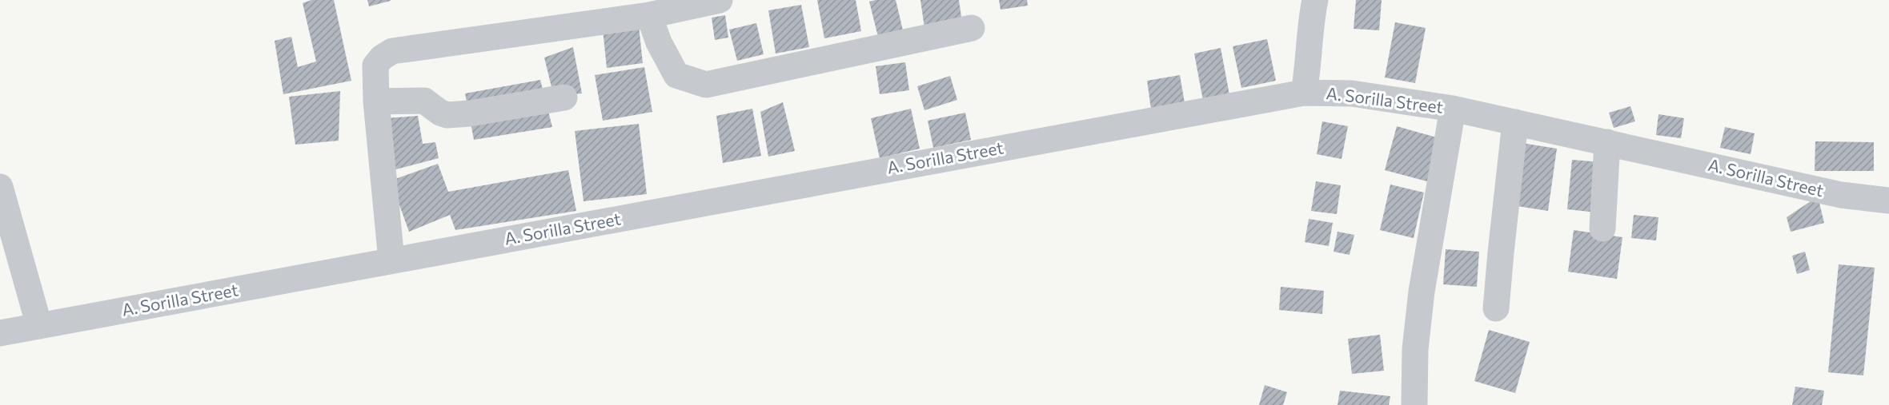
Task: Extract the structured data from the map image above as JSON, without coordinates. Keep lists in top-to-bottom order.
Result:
{
  "streets": {
    "street": ["A. Sorilla Street"]
  }
}
